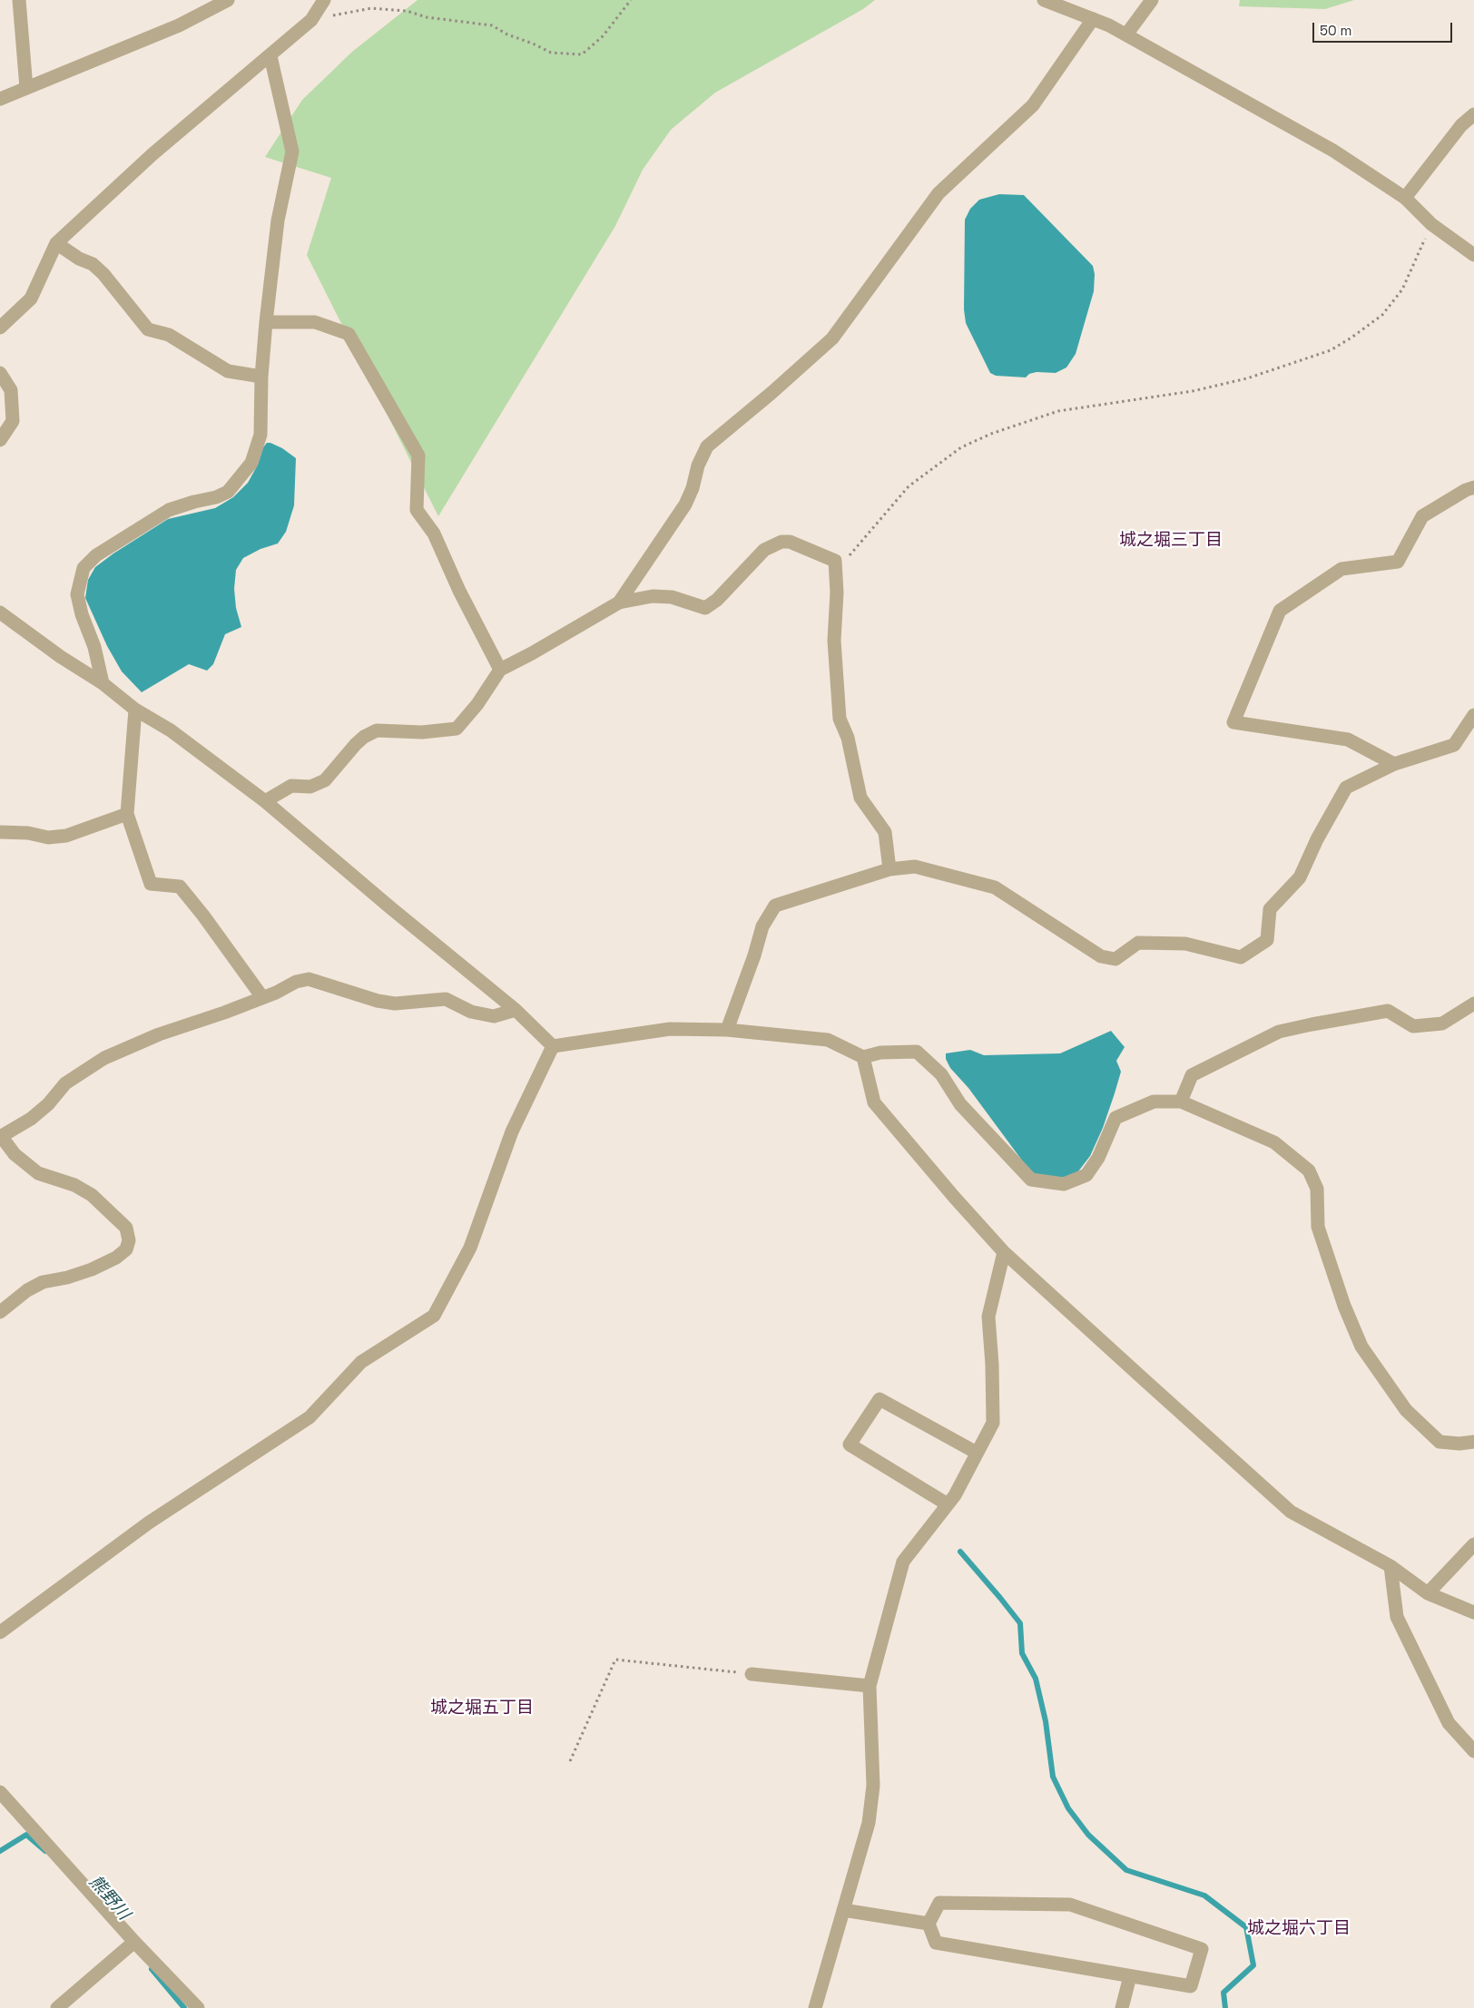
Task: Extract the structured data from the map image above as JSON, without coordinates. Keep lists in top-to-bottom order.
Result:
{
  "districts": ["城之堀三丁目", "城之堀五丁目", "城之堀六丁目"],
  "water": ["熊野川"],
  "scale_bar": "50 m"
}
